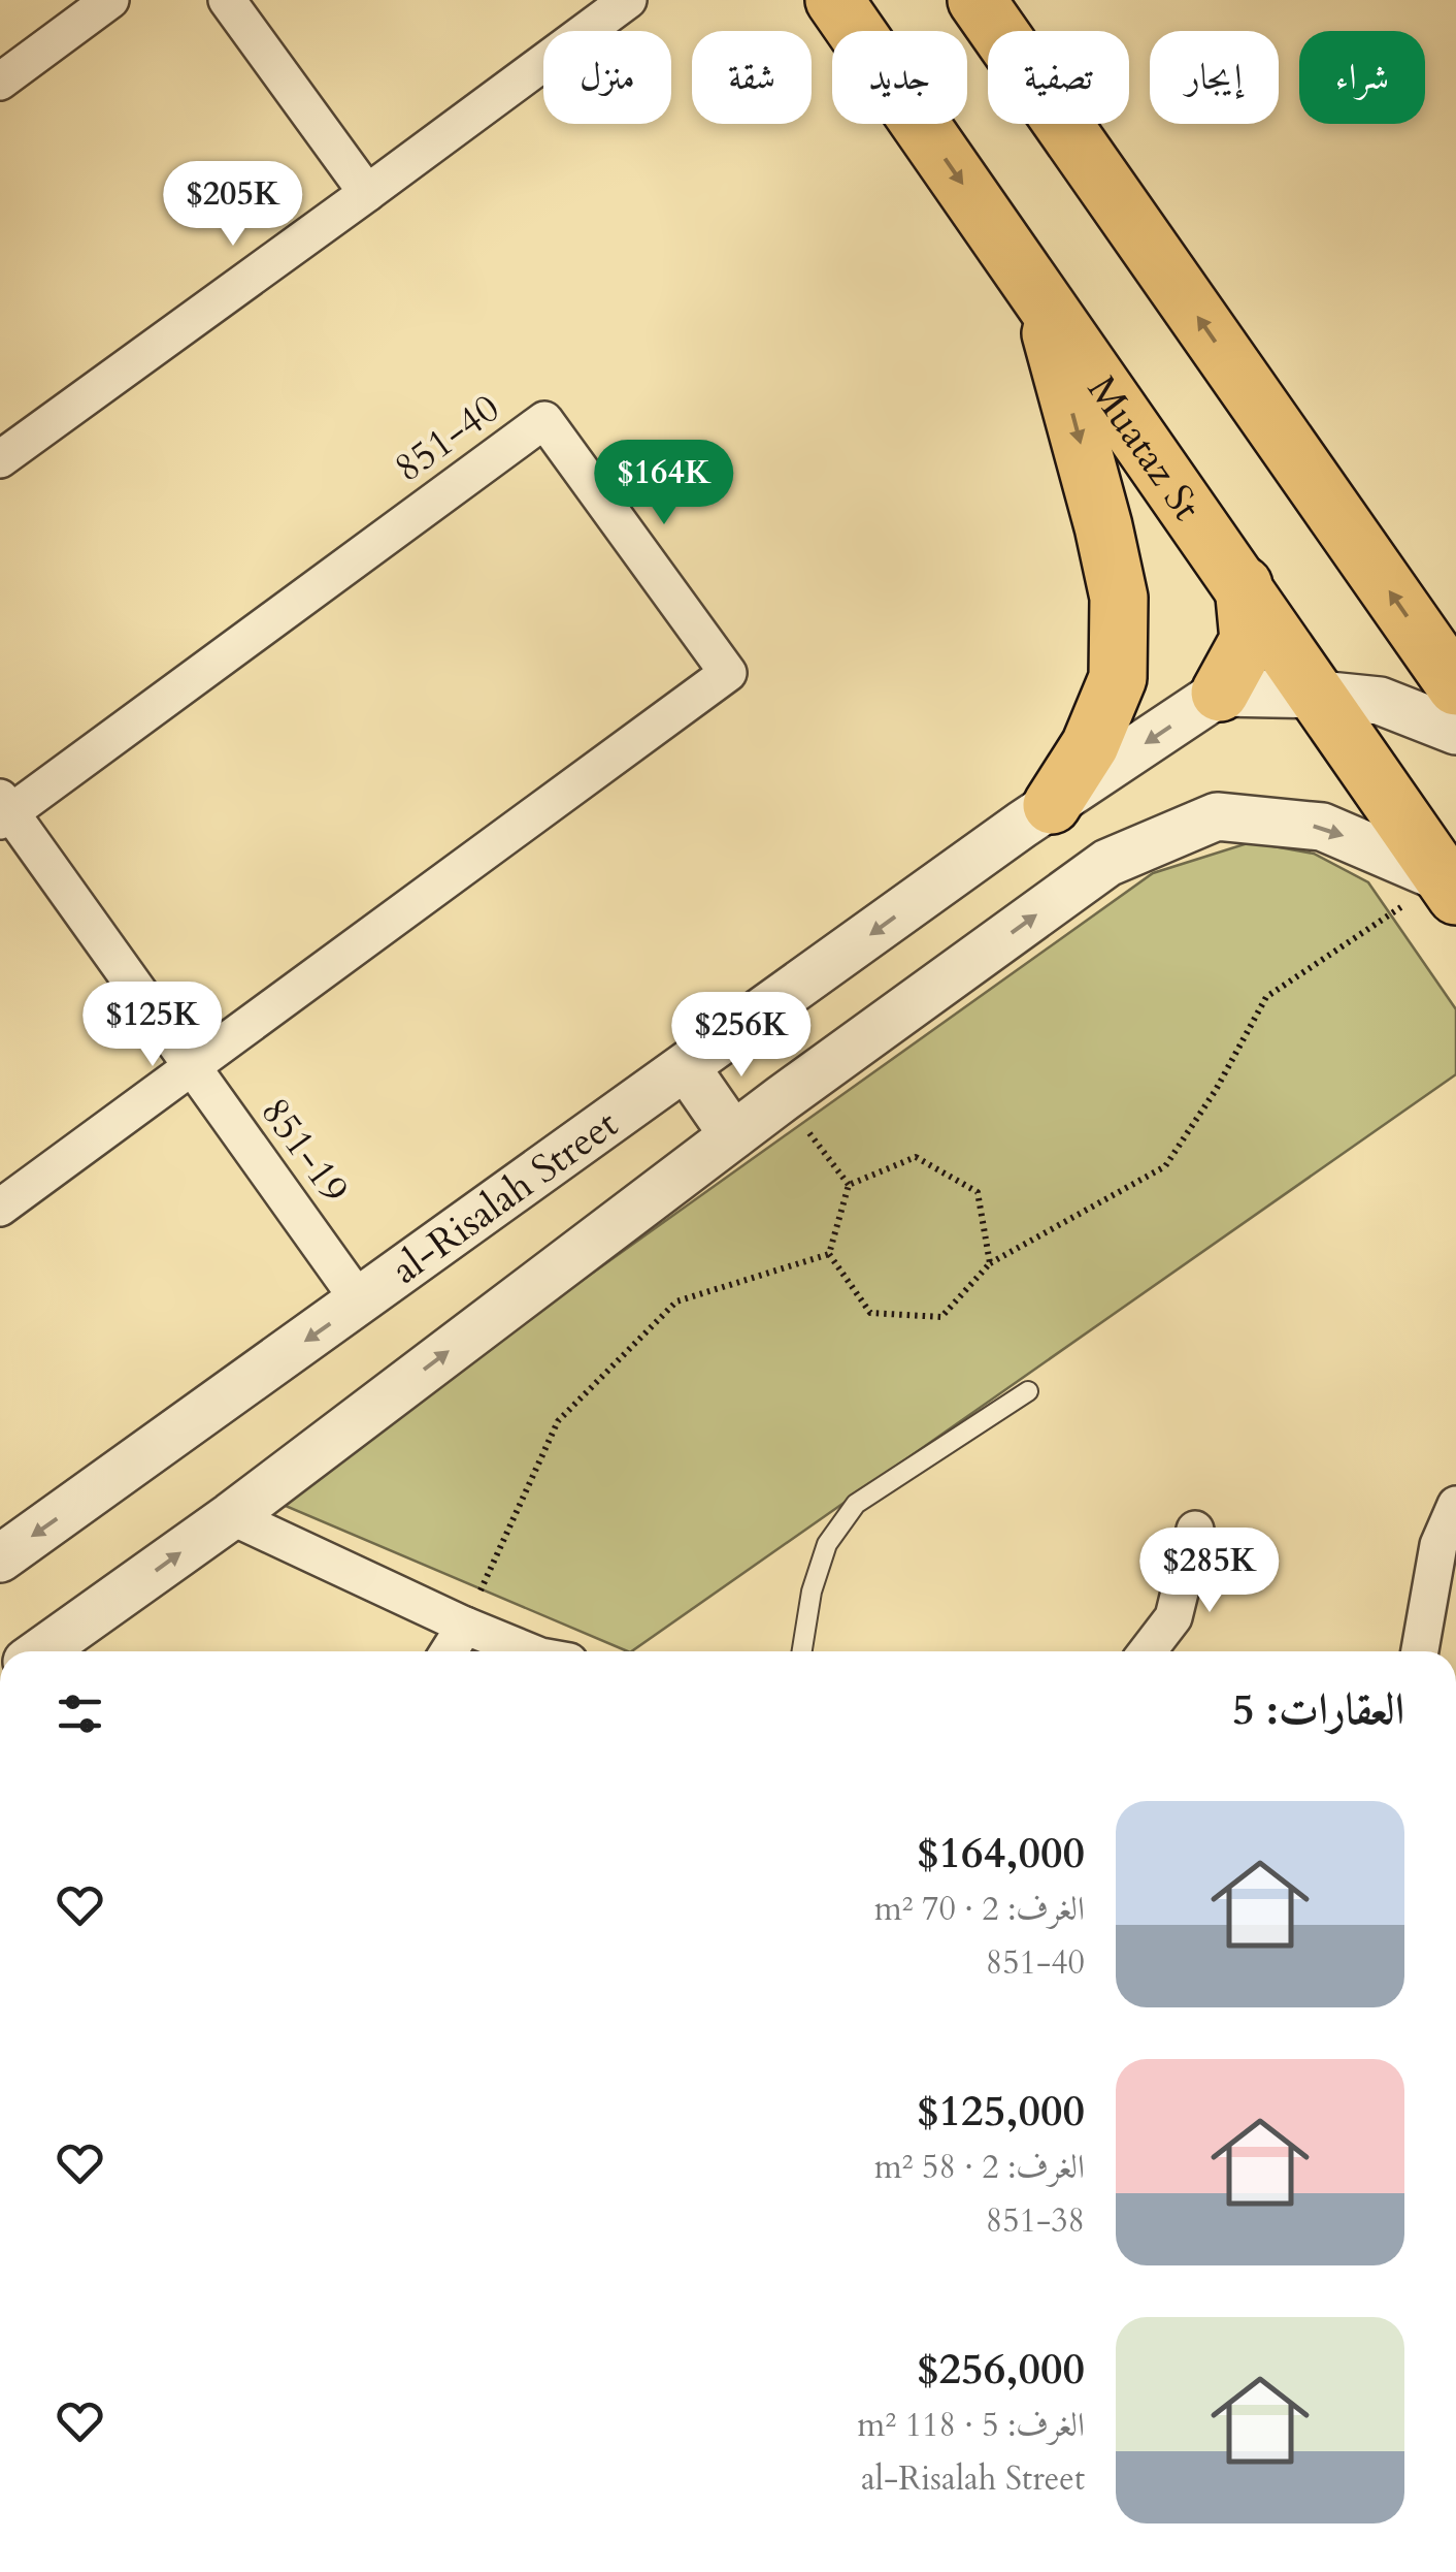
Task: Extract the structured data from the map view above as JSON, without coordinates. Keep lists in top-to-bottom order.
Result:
{
  "streets": {
    "main road": ["Muataz St"],
    "street": ["851-40", "851-19", "al-Risalah Street"]
  },
  "crossings": [
    ["851-40", "851-19"],
    ["851-19", "al-Risalah Street"]
  ],
  "page": {
    "chip": [
      "شراء",
      "إيجار",
      "تصفية",
      "جديد",
      "شقة",
      "منزل"
    ],
    "price": [
      "$205K",
      "$164K",
      "$125K",
      "$256K",
      "$285K"
    ],
    "heading": "العقارات: 5",
    "list": [
      {
        "name": "$164,000",
        "note": "الغرف: 2 · 70 m² · 851-40"
      },
      {
        "name": "$125,000",
        "note": "الغرف: 2 · 58 m² · 851-38"
      },
      {
        "name": "$256,000",
        "note": "الغرف: 5 · 118 m² · al-Risalah Street"
      }
    ]
  }
}
